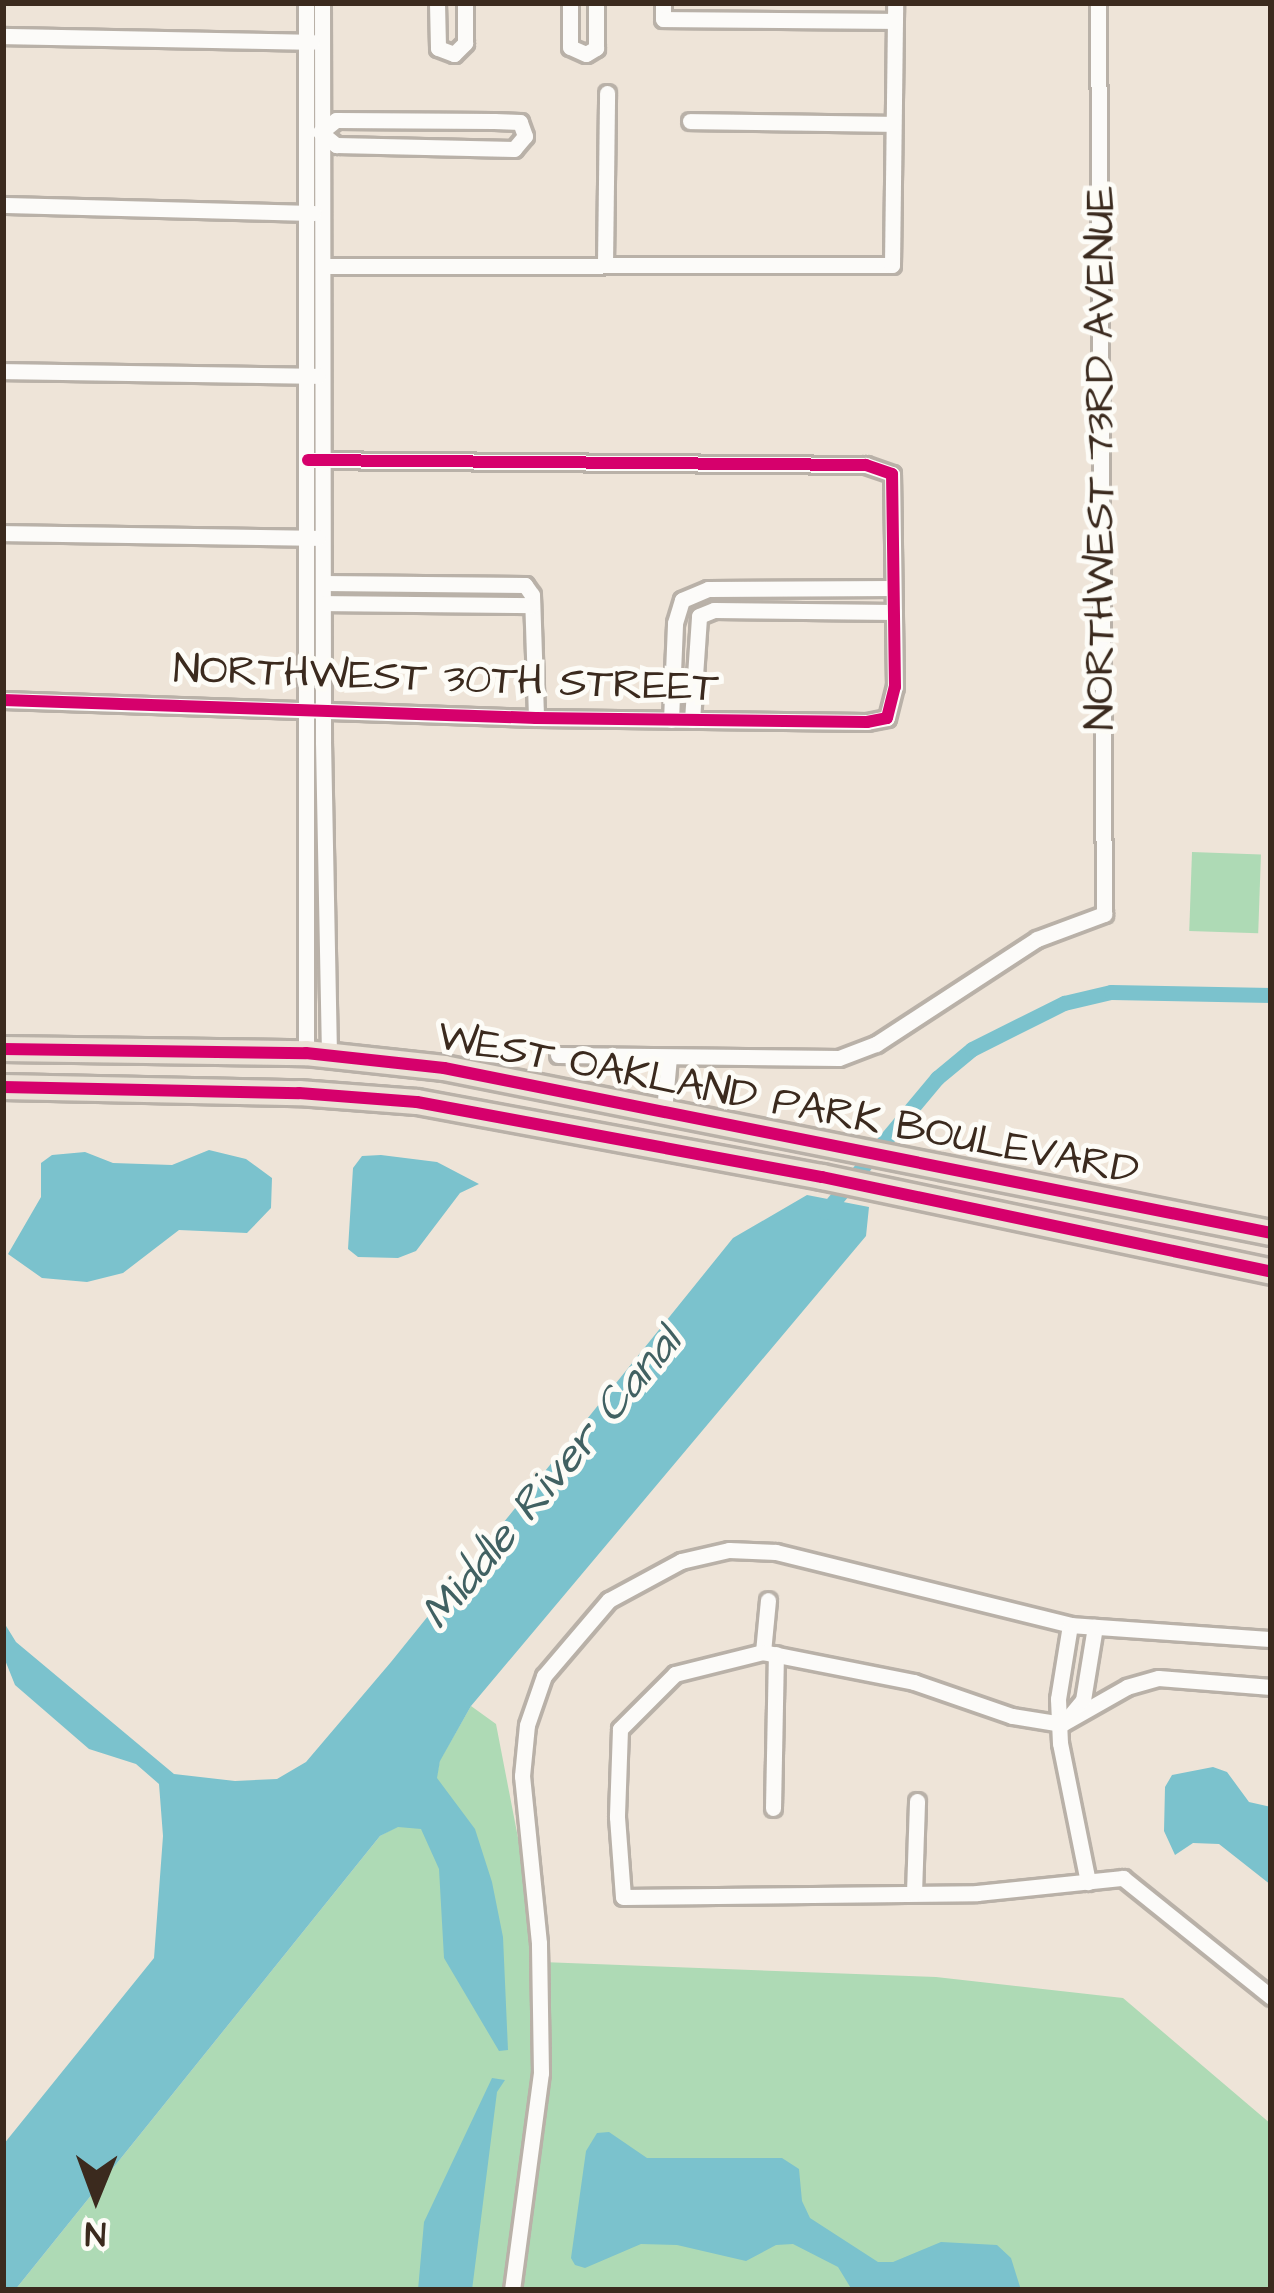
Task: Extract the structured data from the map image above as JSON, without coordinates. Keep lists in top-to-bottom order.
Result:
{
  "streets": {
    "main road": ["WEST OAKLAND PARK BOULEVARD"],
    "street": ["NORTHWEST 73RD AVENUE", "NORTHWEST 30TH STREET"]
  },
  "water": ["Middle River Canal"],
  "north": "bottom"
}
